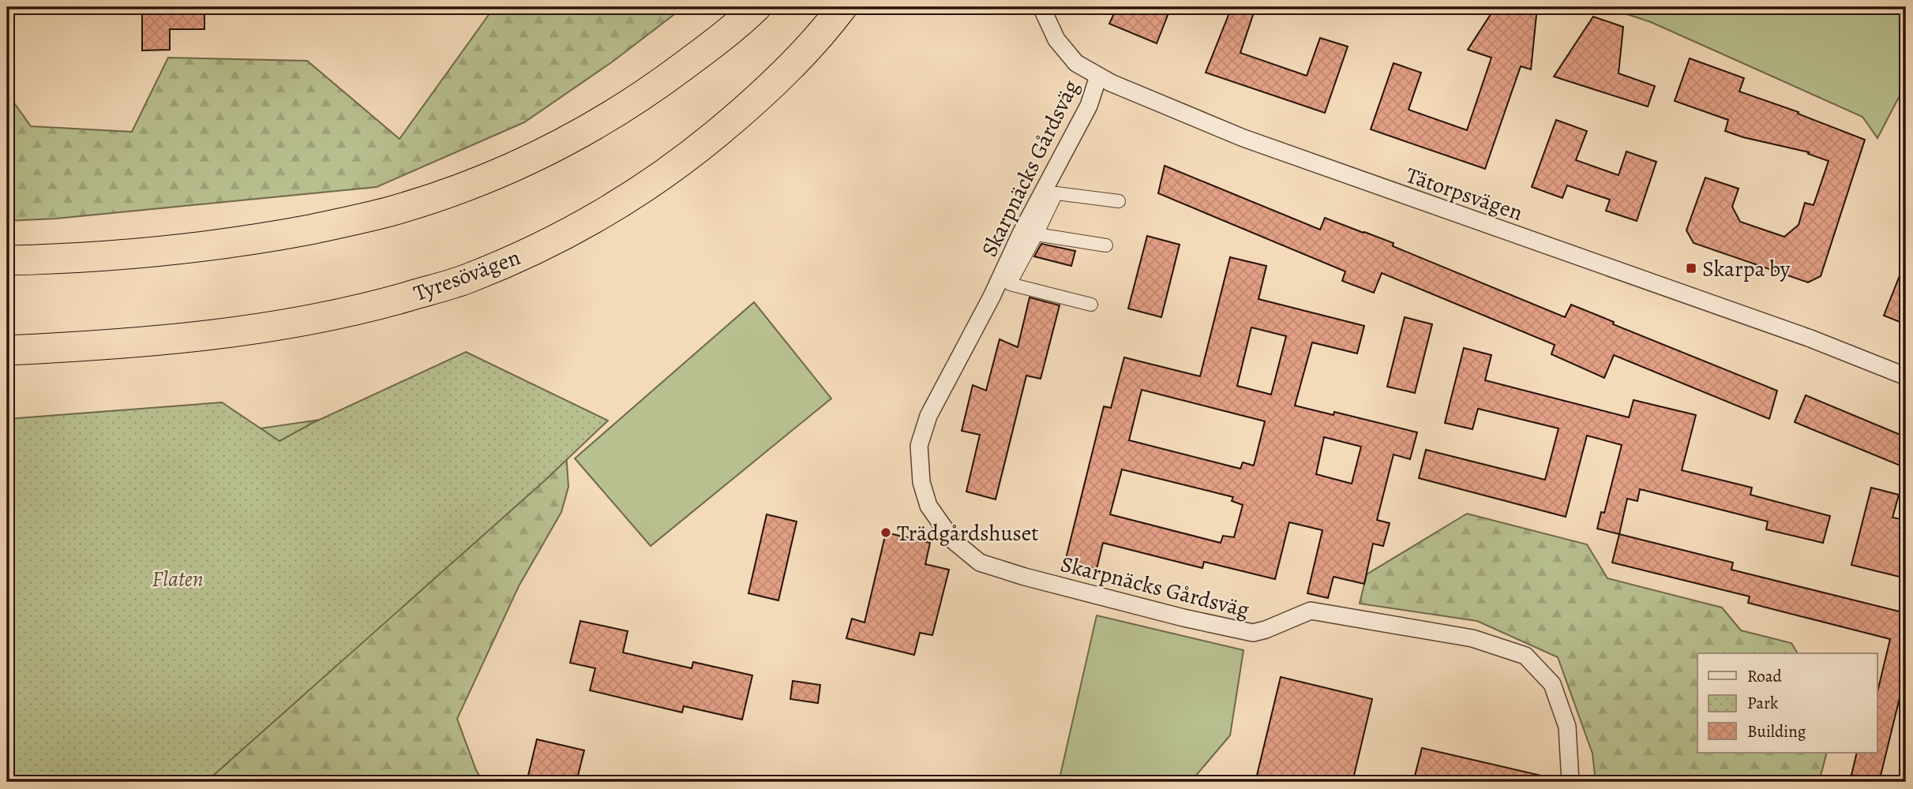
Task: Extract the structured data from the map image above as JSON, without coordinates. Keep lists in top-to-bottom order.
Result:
{
  "streets": {
    "highway": ["Tyresövägen"],
    "street": ["Skarpnäcks Gårdsväg", "Tätorpsvägen"]
  },
  "crossings": [
    ["Skarpnäcks Gårdsväg", "Tätorpsvägen"]
  ],
  "parks": ["Flaten"],
  "places": {
    "transit": ["Skarpa by"],
    "other": ["Trädgårdshuset"]
  },
  "legend": ["Road", "Park", "Building"]
}
